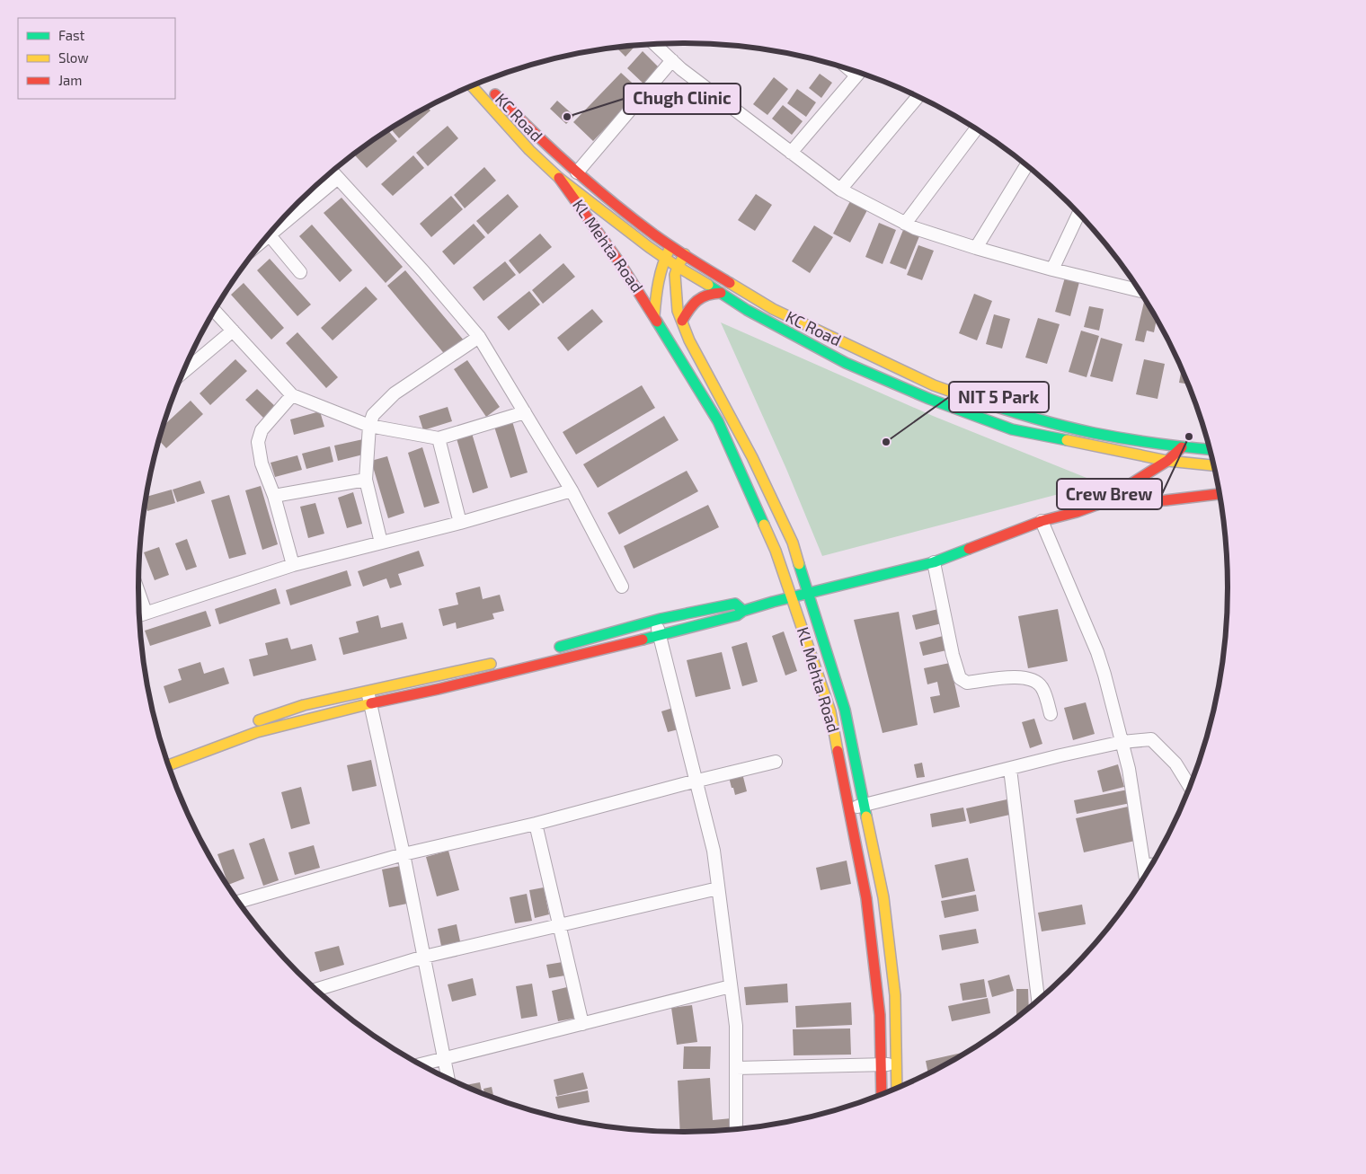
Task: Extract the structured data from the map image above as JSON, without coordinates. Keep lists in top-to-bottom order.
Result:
{
  "streets": {
    "street": ["KC Road", "KL Mehta Road"]
  },
  "crossings": [
    ["KC Road", "KL Mehta Road"]
  ],
  "places": ["Chugh Clinic", "Crew Brew", "NIT 5 Park"],
  "legend": ["Fast", "Slow", "Jam"]
}
